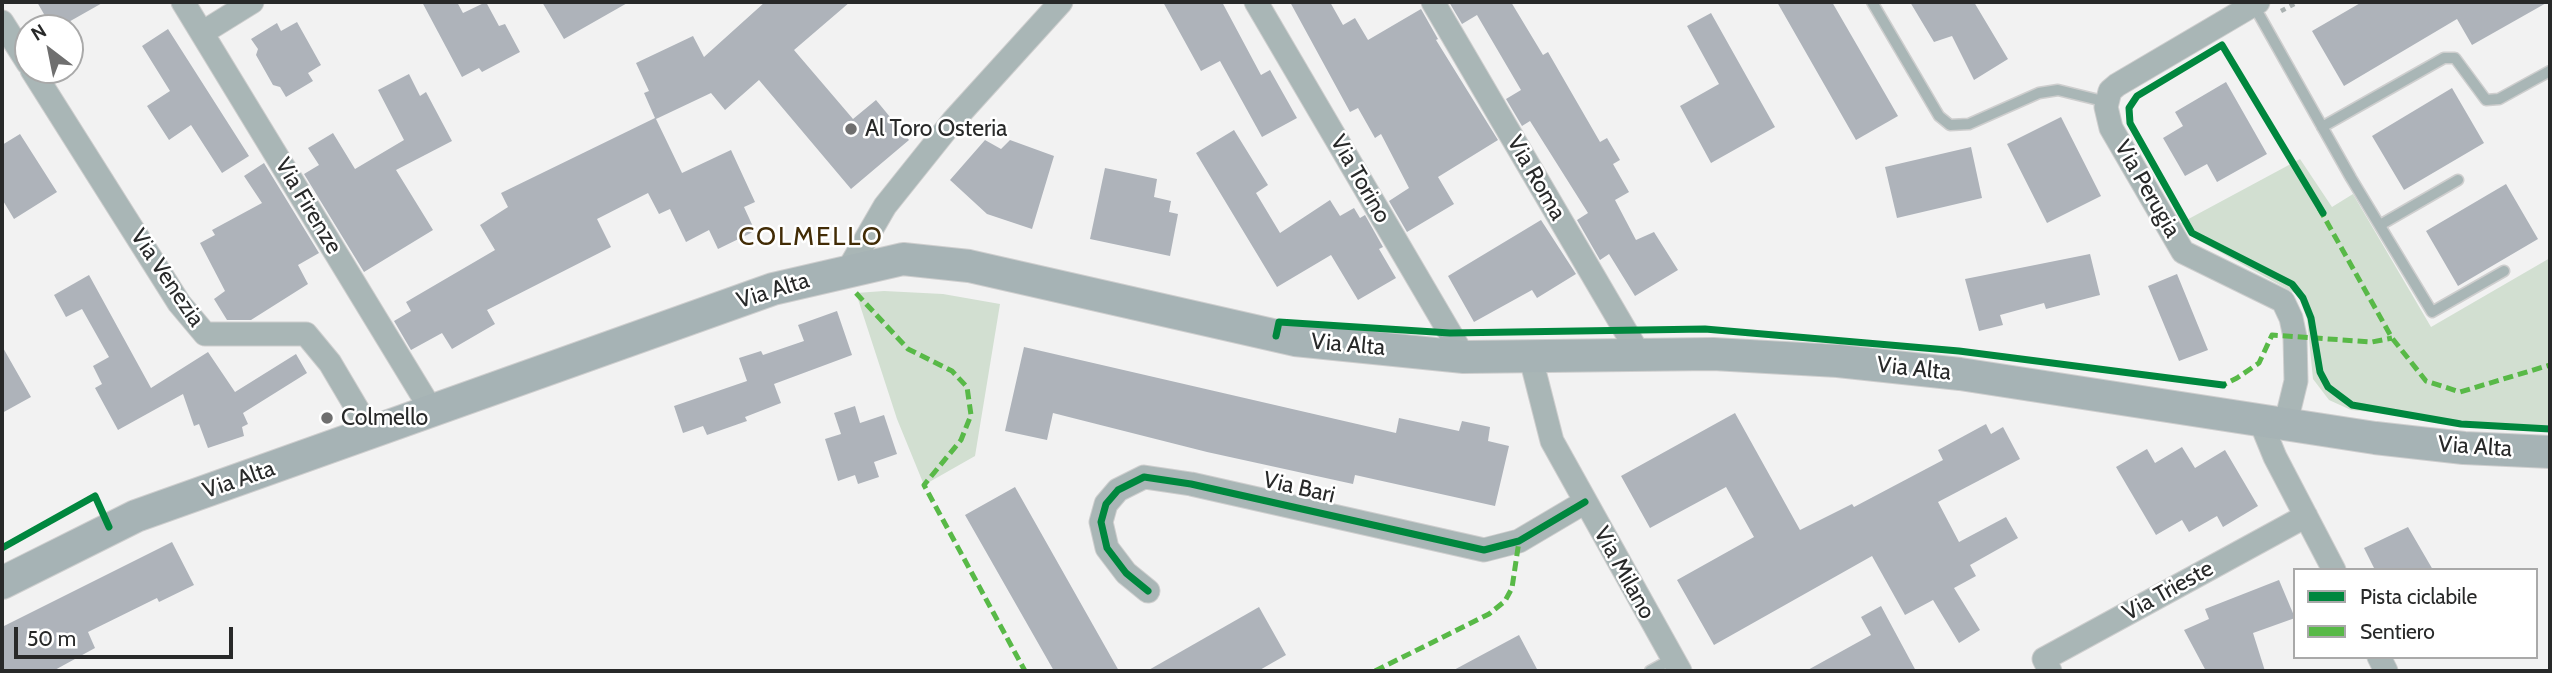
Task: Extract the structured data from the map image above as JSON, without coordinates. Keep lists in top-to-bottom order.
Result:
{
  "streets": {
    "main road": ["Via Alta"],
    "street": [
      "Via Roma",
      "Via Torino",
      "Via Perugia",
      "Via Firenze",
      "Via Venezia",
      "Via Bari",
      "Via Milano",
      "Via Trieste"
    ]
  },
  "crossings": [
    ["Via Roma", "Via Alta"],
    ["Via Torino", "Via Alta"],
    ["Via Perugia", "Via Alta"],
    ["Via Firenze", "Via Alta"],
    ["Via Venezia", "Via Alta"],
    ["Via Alta", "Via Milano"],
    ["Via Bari", "Via Milano"]
  ],
  "districts": ["COLMELLO"],
  "places": ["Al Toro Osteria", "Colmello"],
  "legend": ["Pista ciclabile", "Sentiero"],
  "scale_bar": "50 m",
  "north": "top left"
}
